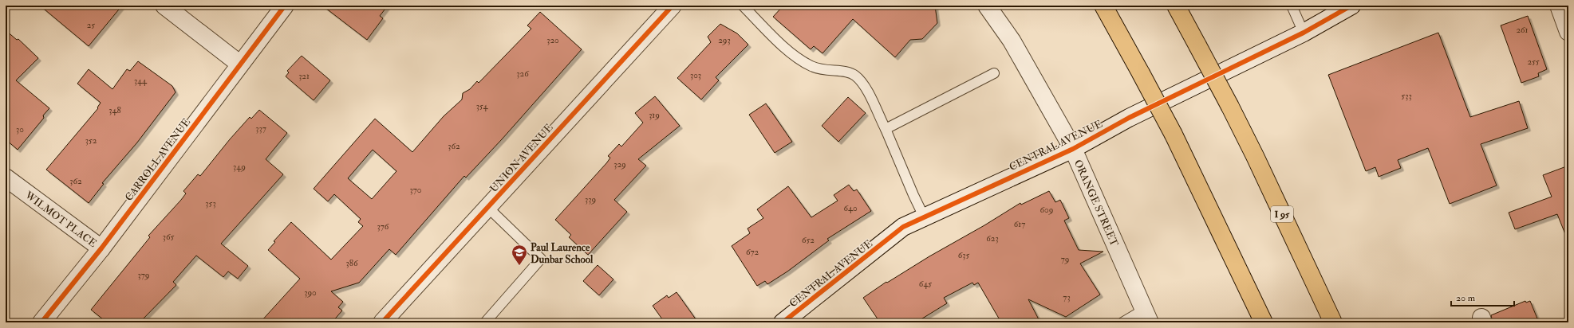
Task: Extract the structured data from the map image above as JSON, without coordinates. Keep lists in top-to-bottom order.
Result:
{
  "streets": {
    "highway": ["I 95"],
    "street": [
      "CENTRAL AVENUE",
      "UNION AVENUE",
      "CARROLL AVENUE",
      "ORANGE STREET",
      "WILMOT PLACE"
    ]
  },
  "crossings": [
    ["CENTRAL AVENUE", "ORANGE STREET"],
    ["CARROLL AVENUE", "WILMOT PLACE"]
  ],
  "places": {
    "school or university": ["Paul Laurence Dunbar School"]
  },
  "house_numbers": [
    "25",
    "261",
    "320",
    "293",
    "255",
    "326",
    "303",
    "321",
    "344",
    "533",
    "354",
    "348",
    "319",
    "337",
    "30",
    "352",
    "362",
    "329",
    "349",
    "362",
    "370",
    "339",
    "353",
    "640",
    "609",
    "617",
    "376",
    "365",
    "623",
    "652",
    "672",
    "635",
    "79",
    "386",
    "379",
    "645",
    "390",
    "73"
  ],
  "scale_bar": "20 m"
}
